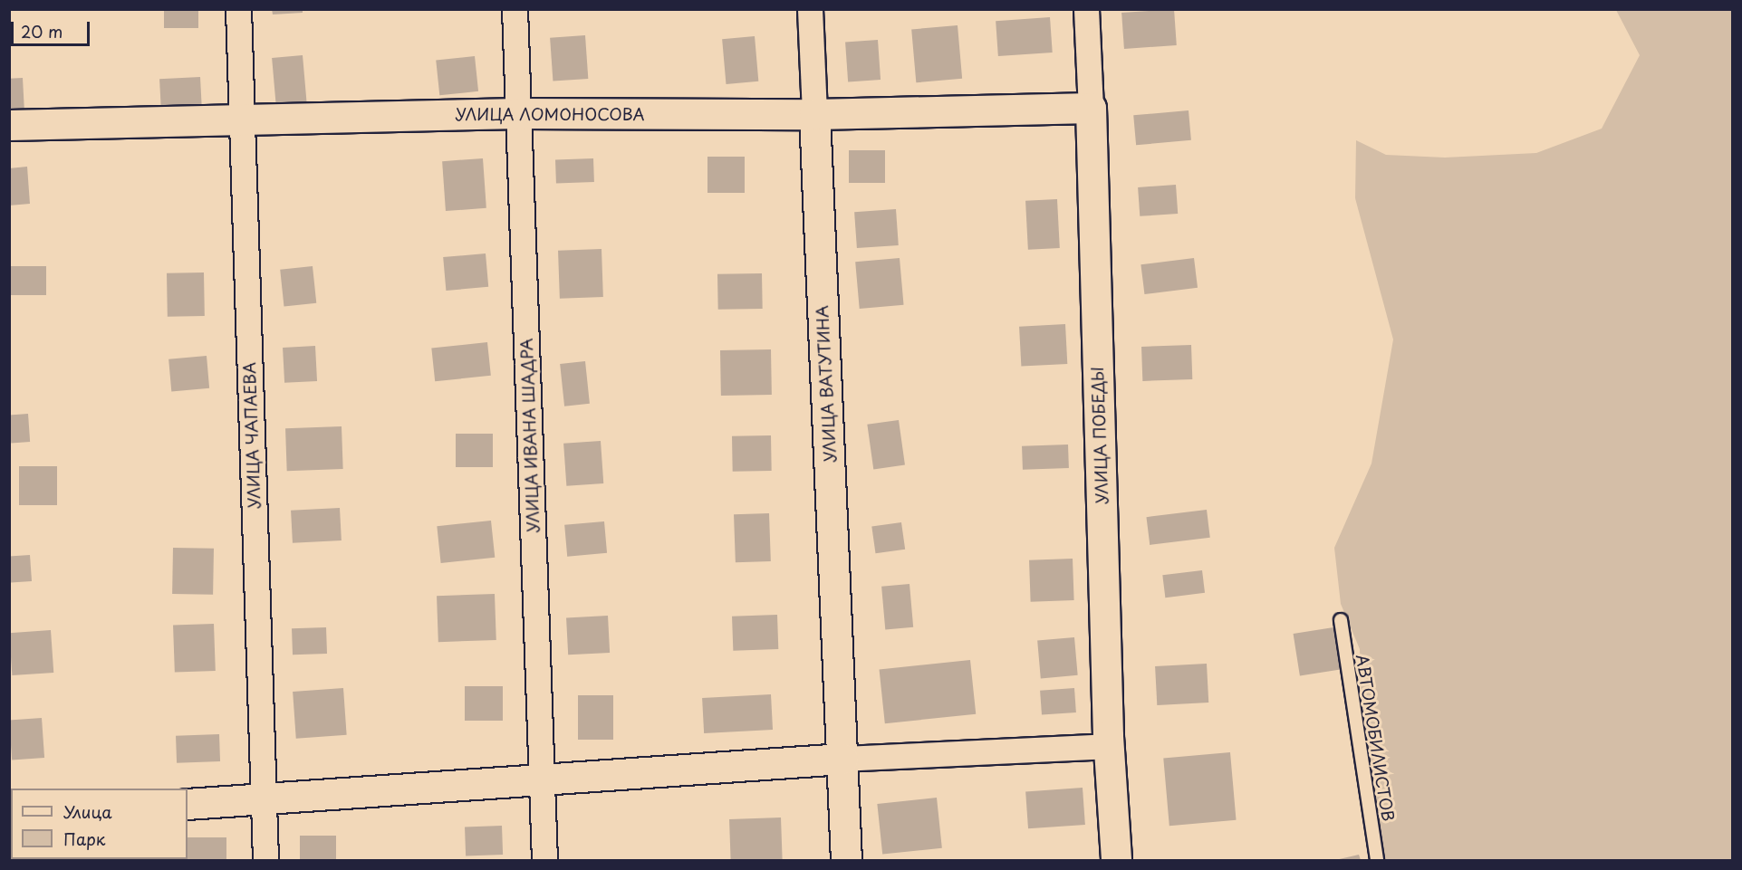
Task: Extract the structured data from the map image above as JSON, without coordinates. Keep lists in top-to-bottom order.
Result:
{
  "streets": {
    "street": [
      "УЛИЦА ЛОМОНОСОВА",
      "УЛИЦА ВАТУТИНА",
      "УЛИЦА ЧАПАЕВА",
      "УЛИЦА ИВАНА ШАДРА",
      "УЛИЦА ПОБЕДЫ"
    ],
    "lane": ["АВТОМОБИЛИСТОВ"]
  },
  "crossings": [
    ["УЛИЦА ЛОМОНОСОВА", "УЛИЦА ВАТУТИНА"],
    ["УЛИЦА ЛОМОНОСОВА", "УЛИЦА ЧАПАЕВА"],
    ["УЛИЦА ЛОМОНОСОВА", "УЛИЦА ИВАНА ШАДРА"],
    ["УЛИЦА ЛОМОНОСОВА", "УЛИЦА ПОБЕДЫ"]
  ],
  "legend": ["Улица", "Парк"],
  "scale_bar": "20 m"
}
